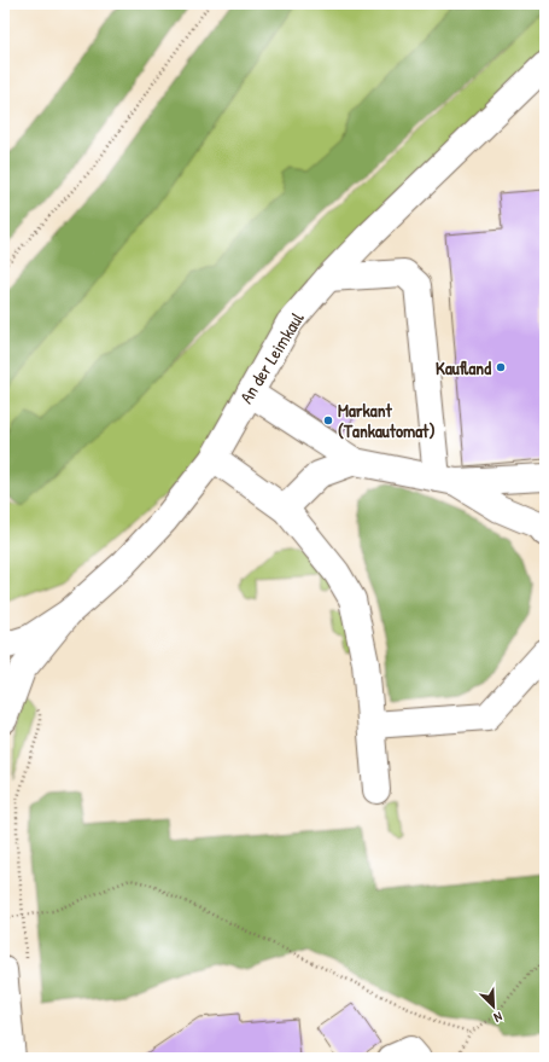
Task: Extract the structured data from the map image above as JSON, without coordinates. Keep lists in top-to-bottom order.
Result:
{
  "streets": {
    "street": ["An der Leimkaul"]
  },
  "places": ["Kaufland", "Markant (Tankautomat)"],
  "north": "bottom right"
}
